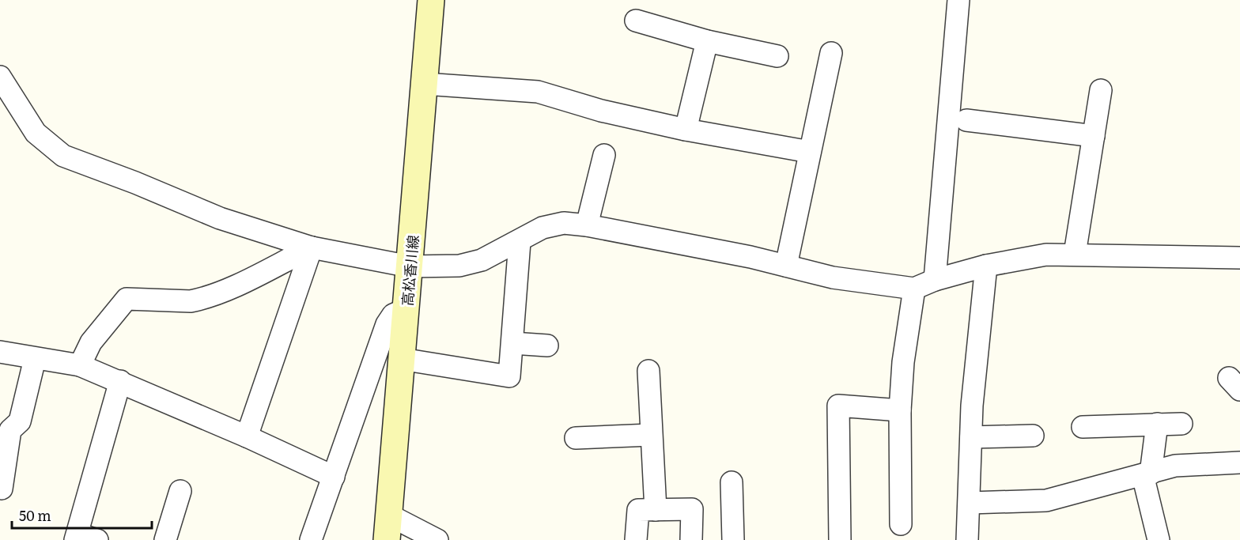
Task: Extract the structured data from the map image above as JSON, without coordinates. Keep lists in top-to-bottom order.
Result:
{
  "streets": {
    "main road": ["高松香川線"]
  },
  "scale_bar": "50 m"
}
